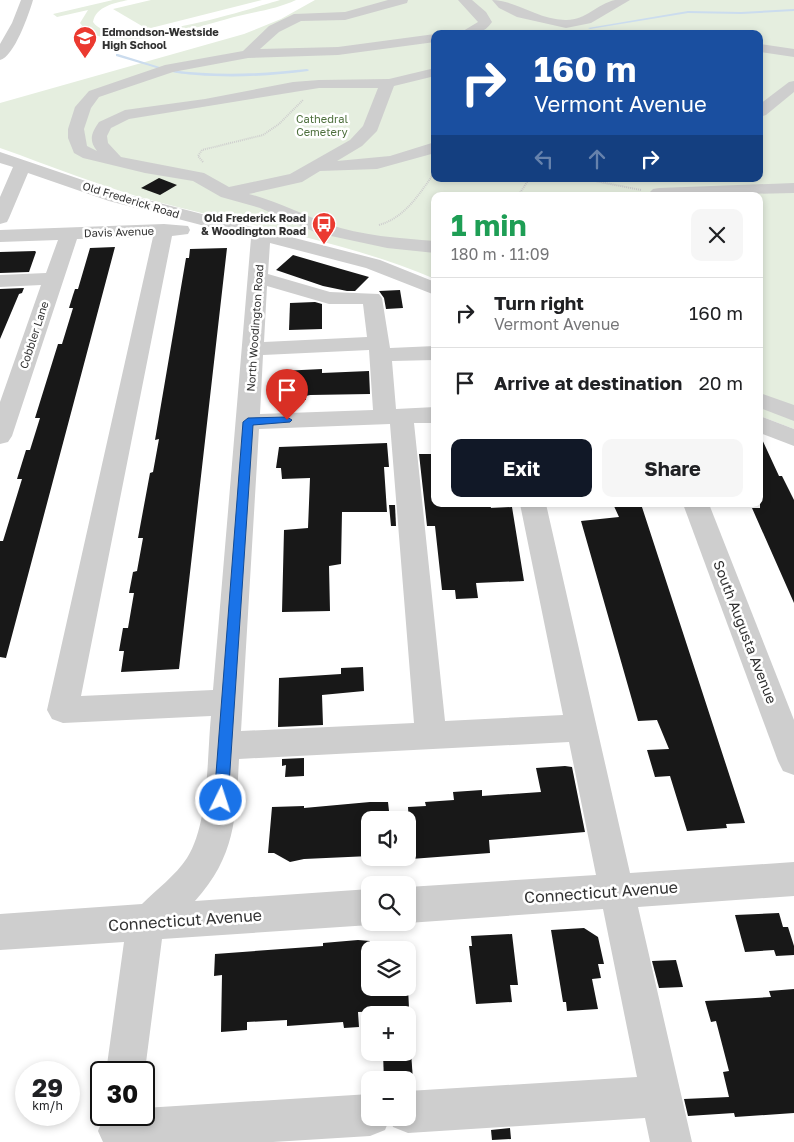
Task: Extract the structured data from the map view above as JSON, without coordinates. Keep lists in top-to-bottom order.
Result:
{
  "streets": {
    "street": [
      "Old Frederick Road",
      "Davis Avenue",
      "North Woodington Road",
      "Cobbler Lane",
      "South Augusta Avenue",
      "Connecticut Avenue"
    ]
  },
  "crossings": [
    ["Old Frederick Road", "Davis Avenue"],
    ["Old Frederick Road", "North Woodington Road"],
    ["Davis Avenue", "Cobbler Lane"],
    ["North Woodington Road", "Connecticut Avenue"]
  ],
  "parks": ["Cathedral Cemetery"],
  "places": {
    "school or university": ["Edmondson-Westside High School"],
    "bus stop": ["Old Frederick Road & Woodington Road"]
  },
  "page": {
    "turn": ["160 m", "Vermont Avenue"],
    "heading": ["1 min", "180 m · 11:09"],
    "list": [
      {
        "name": "Turn right",
        "note": "Vermont Avenue",
        "value": "160 m"
      },
      {
        "name": "Arrive at destination",
        "value": "20 m"
      }
    ],
    "buttons": ["Exit", "Share"],
    "map_buttons": ["+", "−"],
    "speed": "29 km/h",
    "limit": "30"
  }
}
